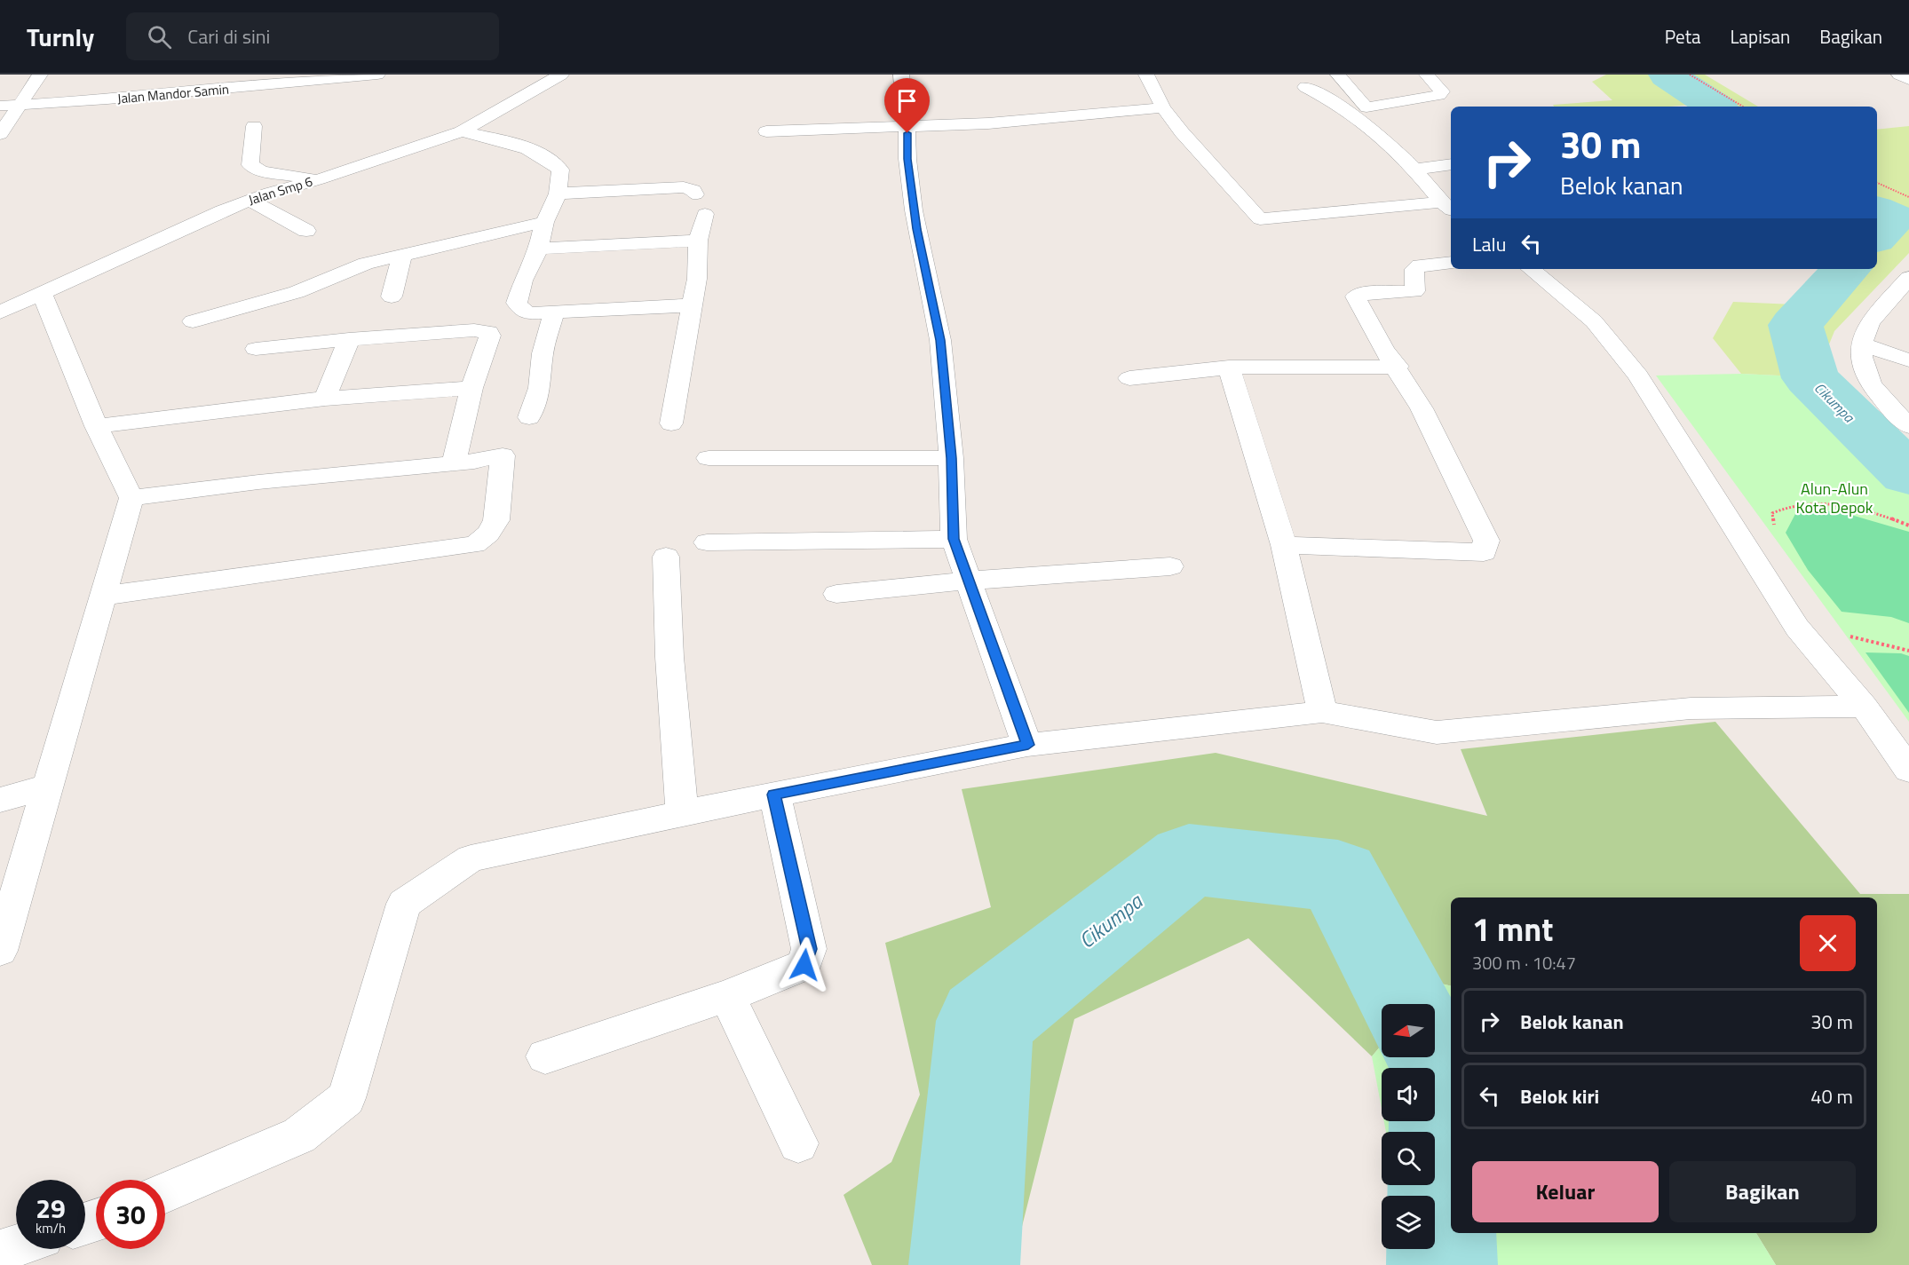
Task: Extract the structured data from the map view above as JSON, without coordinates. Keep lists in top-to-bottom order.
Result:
{
  "streets": {
    "street": ["Jalan Mandor Samin", "Jalan Smp 6"]
  },
  "water": ["Cikumpa"],
  "parks": ["Alun-Alun Kota Depok"],
  "north": "left",
  "page": {
    "header": "Turnly",
    "search": "Cari di sini",
    "nav": ["Peta", "Lapisan", "Bagikan"],
    "turn": ["30 m", "Belok kanan"],
    "then": "Lalu",
    "heading": ["1 mnt", "300 m · 10:47"],
    "list": [
      {
        "name": "Belok kanan",
        "value": "30 m"
      },
      {
        "name": "Belok kiri",
        "value": "40 m"
      }
    ],
    "buttons": ["Keluar", "Bagikan"],
    "speed": "29 km/h",
    "limit": "30"
  }
}
